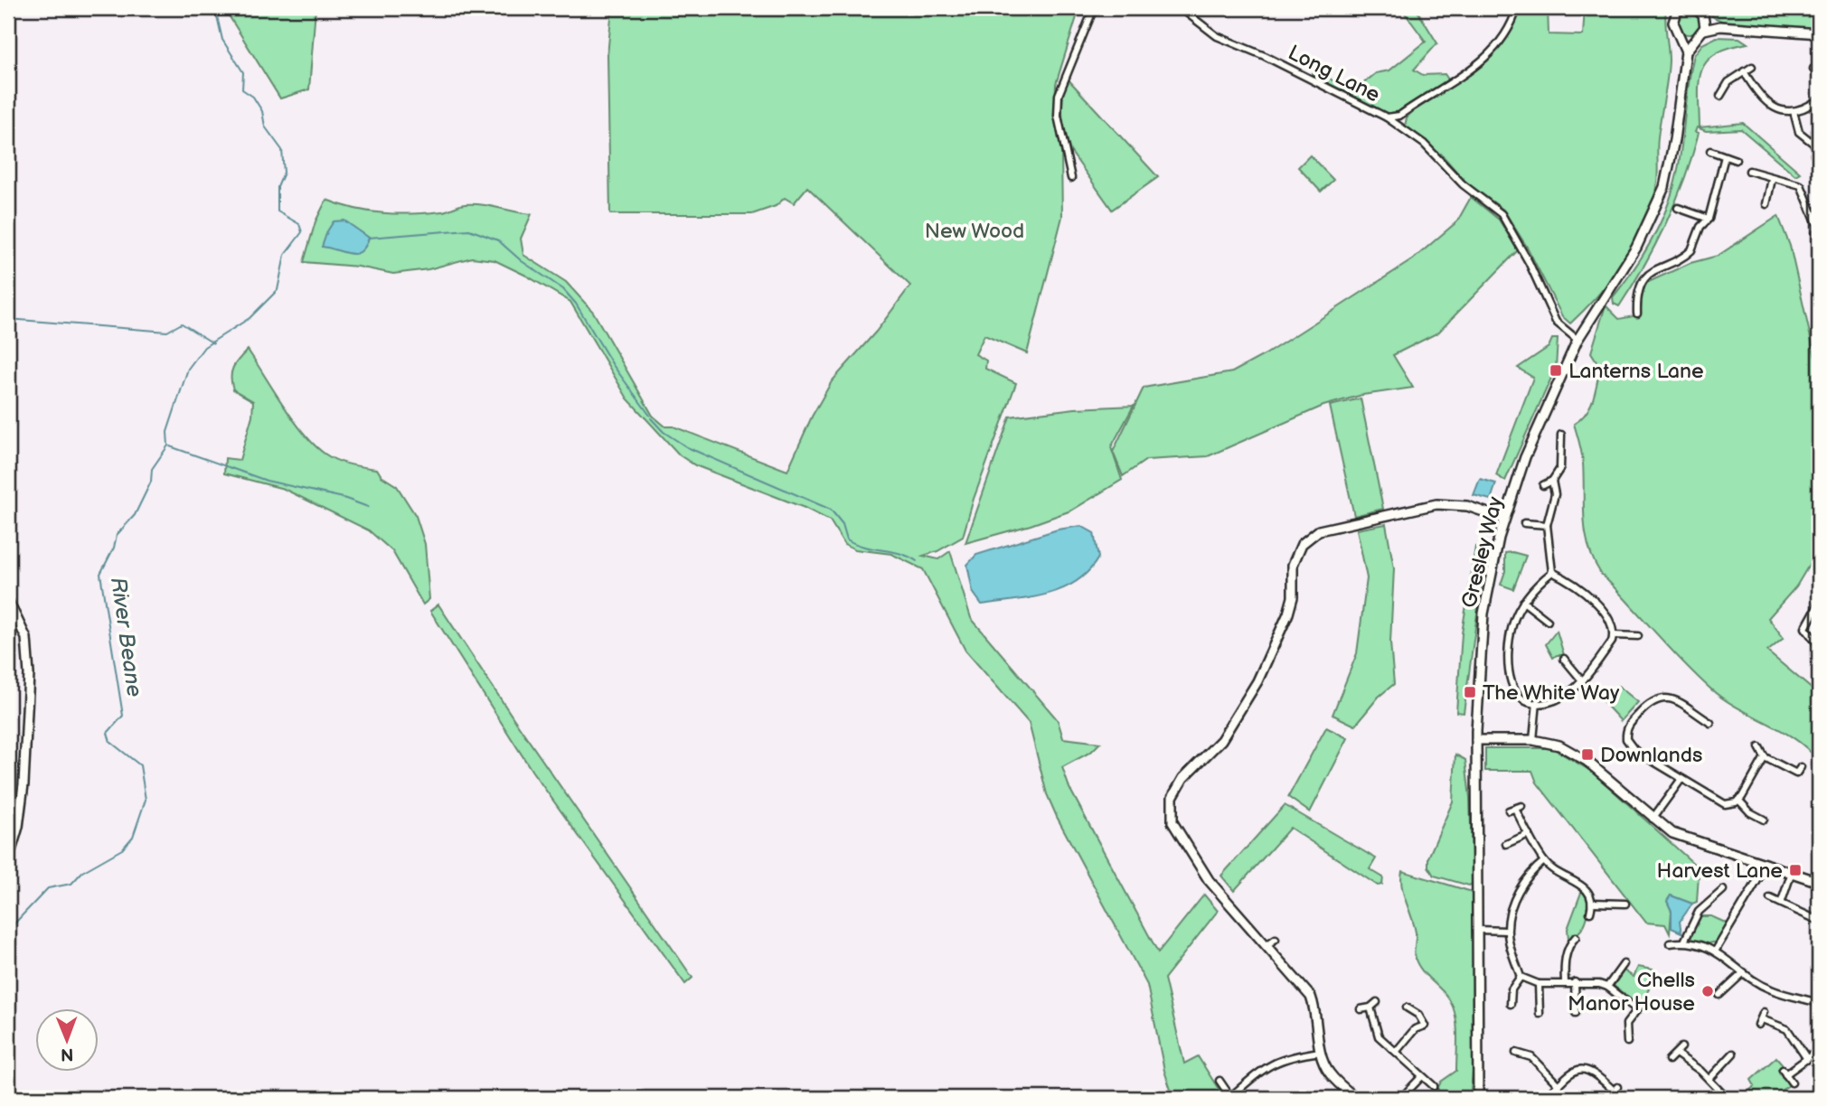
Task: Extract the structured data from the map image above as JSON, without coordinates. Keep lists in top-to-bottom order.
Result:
{
  "streets": {
    "street": ["Long Lane", "Gresley Way"]
  },
  "water": ["River Beane"],
  "parks": ["New Wood"],
  "places": {
    "transit": [
      "Lanterns Lane",
      "The White Way",
      "Downlands",
      "Harvest Lane"
    ],
    "other": ["Chells Manor House"]
  },
  "north": "bottom"
}
